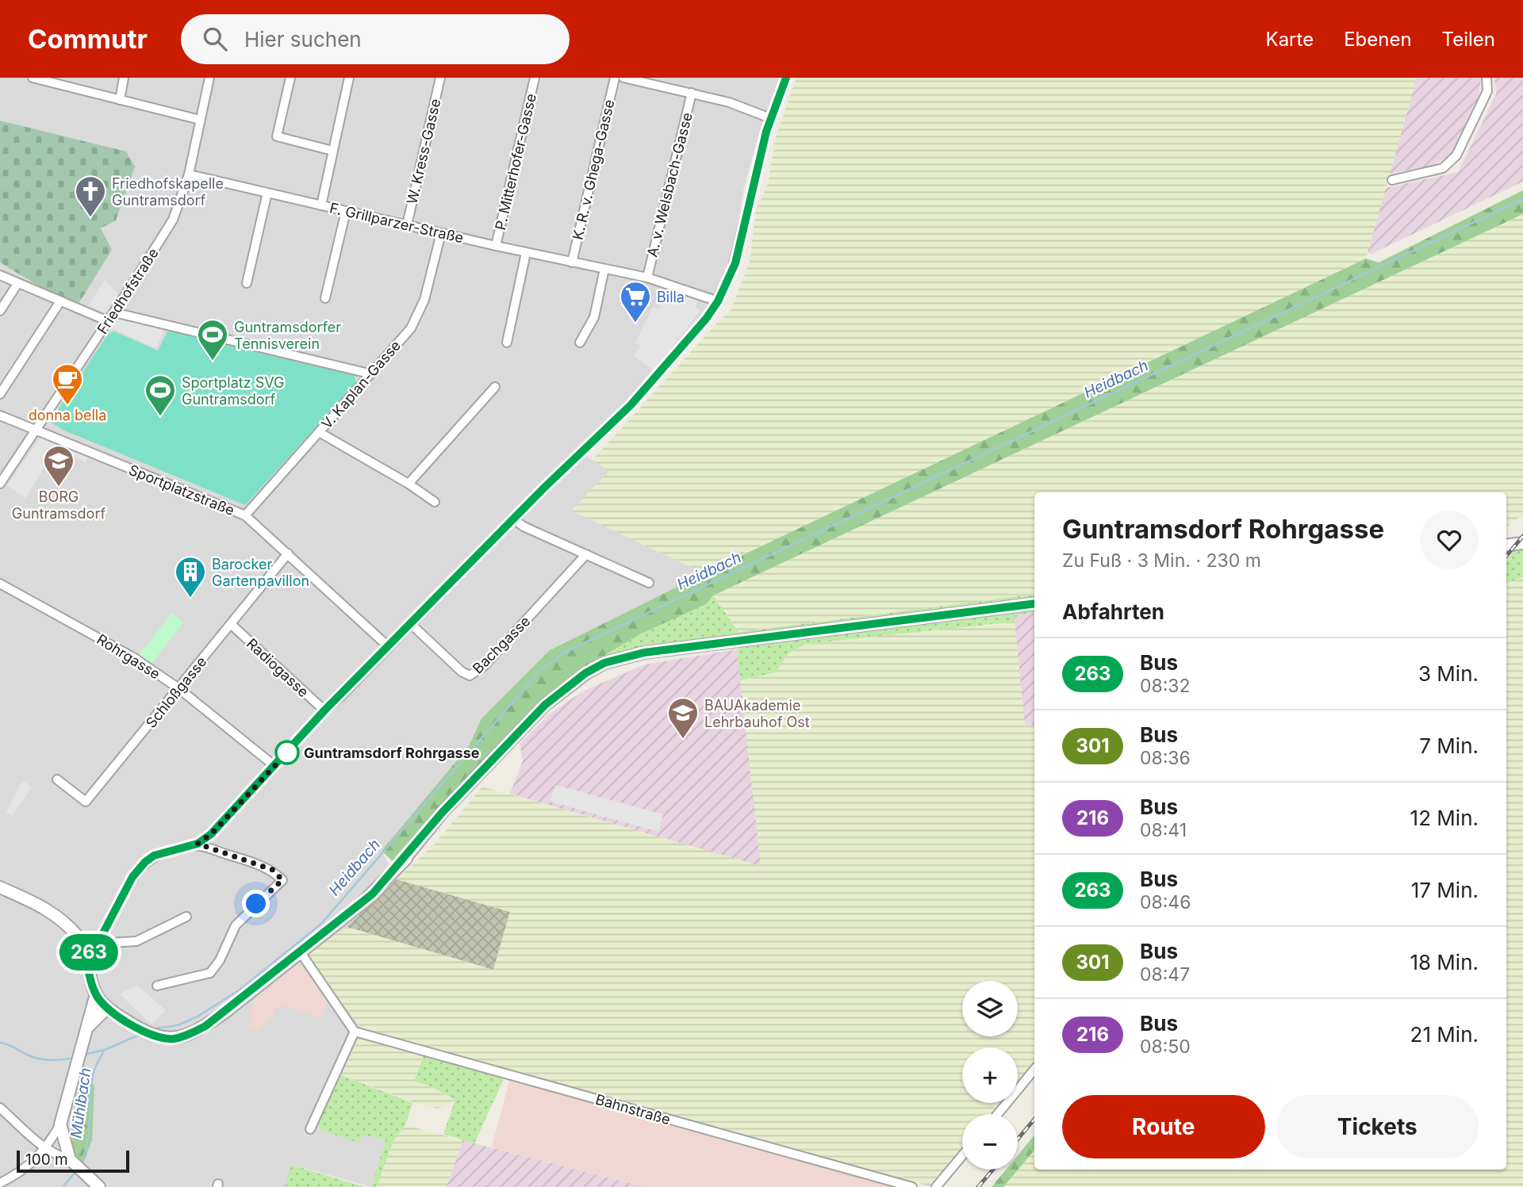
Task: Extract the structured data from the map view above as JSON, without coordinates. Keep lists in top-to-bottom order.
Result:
{
  "streets": {
    "street": [
      "W. Kress-Gasse",
      "P. Mitterhofer-Gasse",
      "K. R. v. Ghega-Gasse",
      "A. v. Welsbach-Gasse",
      "F. Grillparzer-Straße",
      "Friedhofstraße",
      "V. Kaplan-Gasse",
      "Sportplatzstraße",
      "Bachgasse",
      "Rohrgasse",
      "Radiogasse",
      "Schloßgasse",
      "Bahnstraße"
    ]
  },
  "crossings": [
    ["W. Kress-Gasse", "F. Grillparzer-Straße"],
    ["P. Mitterhofer-Gasse", "F. Grillparzer-Straße"],
    ["K. R. v. Ghega-Gasse", "F. Grillparzer-Straße"],
    ["A. v. Welsbach-Gasse", "F. Grillparzer-Straße"],
    ["F. Grillparzer-Straße", "Friedhofstraße"],
    ["F. Grillparzer-Straße", "V. Kaplan-Gasse"],
    ["Friedhofstraße", "Sportplatzstraße"],
    ["V. Kaplan-Gasse", "Sportplatzstraße"],
    ["Sportplatzstraße", "Schloßgasse"],
    ["Rohrgasse", "Schloßgasse"],
    ["Radiogasse", "Schloßgasse"]
  ],
  "water": ["Heidbach", "Mühlbach"],
  "places": {
    "church": ["Friedhofskapelle Guntramsdorf"],
    "supermarket": ["Billa"],
    "sports": ["Guntramsdorfer Tennisverein", "Sportplatz SVG Guntramsdorf"],
    "cafe": ["donna bella"],
    "school or university": ["BORG Guntramsdorf", "BAUAkademie Lehrbauhof Ost"],
    "building": ["Barocker Gartenpavillon"],
    "other": ["Guntramsdorf Rohrgasse"]
  },
  "lines": ["bus line 263"],
  "scale_bar": "100 m",
  "page": {
    "header": "Commutr",
    "search": "Hier suchen",
    "nav": ["Karte", "Ebenen", "Teilen"],
    "on_map": "263",
    "heading": [
      ["Guntramsdorf Rohrgasse", "Zu Fuß · 3 Min. · 230 m"],
      "Abfahrten"
    ],
    "list": [
      {
        "mark": "263",
        "name": "Bus",
        "note": "08:32",
        "value": "3 Min."
      },
      {
        "mark": "301",
        "name": "Bus",
        "note": "08:36",
        "value": "7 Min."
      },
      {
        "mark": "216",
        "name": "Bus",
        "note": "08:41",
        "value": "12 Min."
      },
      {
        "mark": "263",
        "name": "Bus",
        "note": "08:46",
        "value": "17 Min."
      },
      {
        "mark": "301",
        "name": "Bus",
        "note": "08:47",
        "value": "18 Min."
      },
      {
        "mark": "216",
        "name": "Bus",
        "note": "08:50",
        "value": "21 Min."
      }
    ],
    "map_buttons": ["+", "−"],
    "buttons": ["Route", "Tickets"],
    "scale": "100 m"
  }
}
